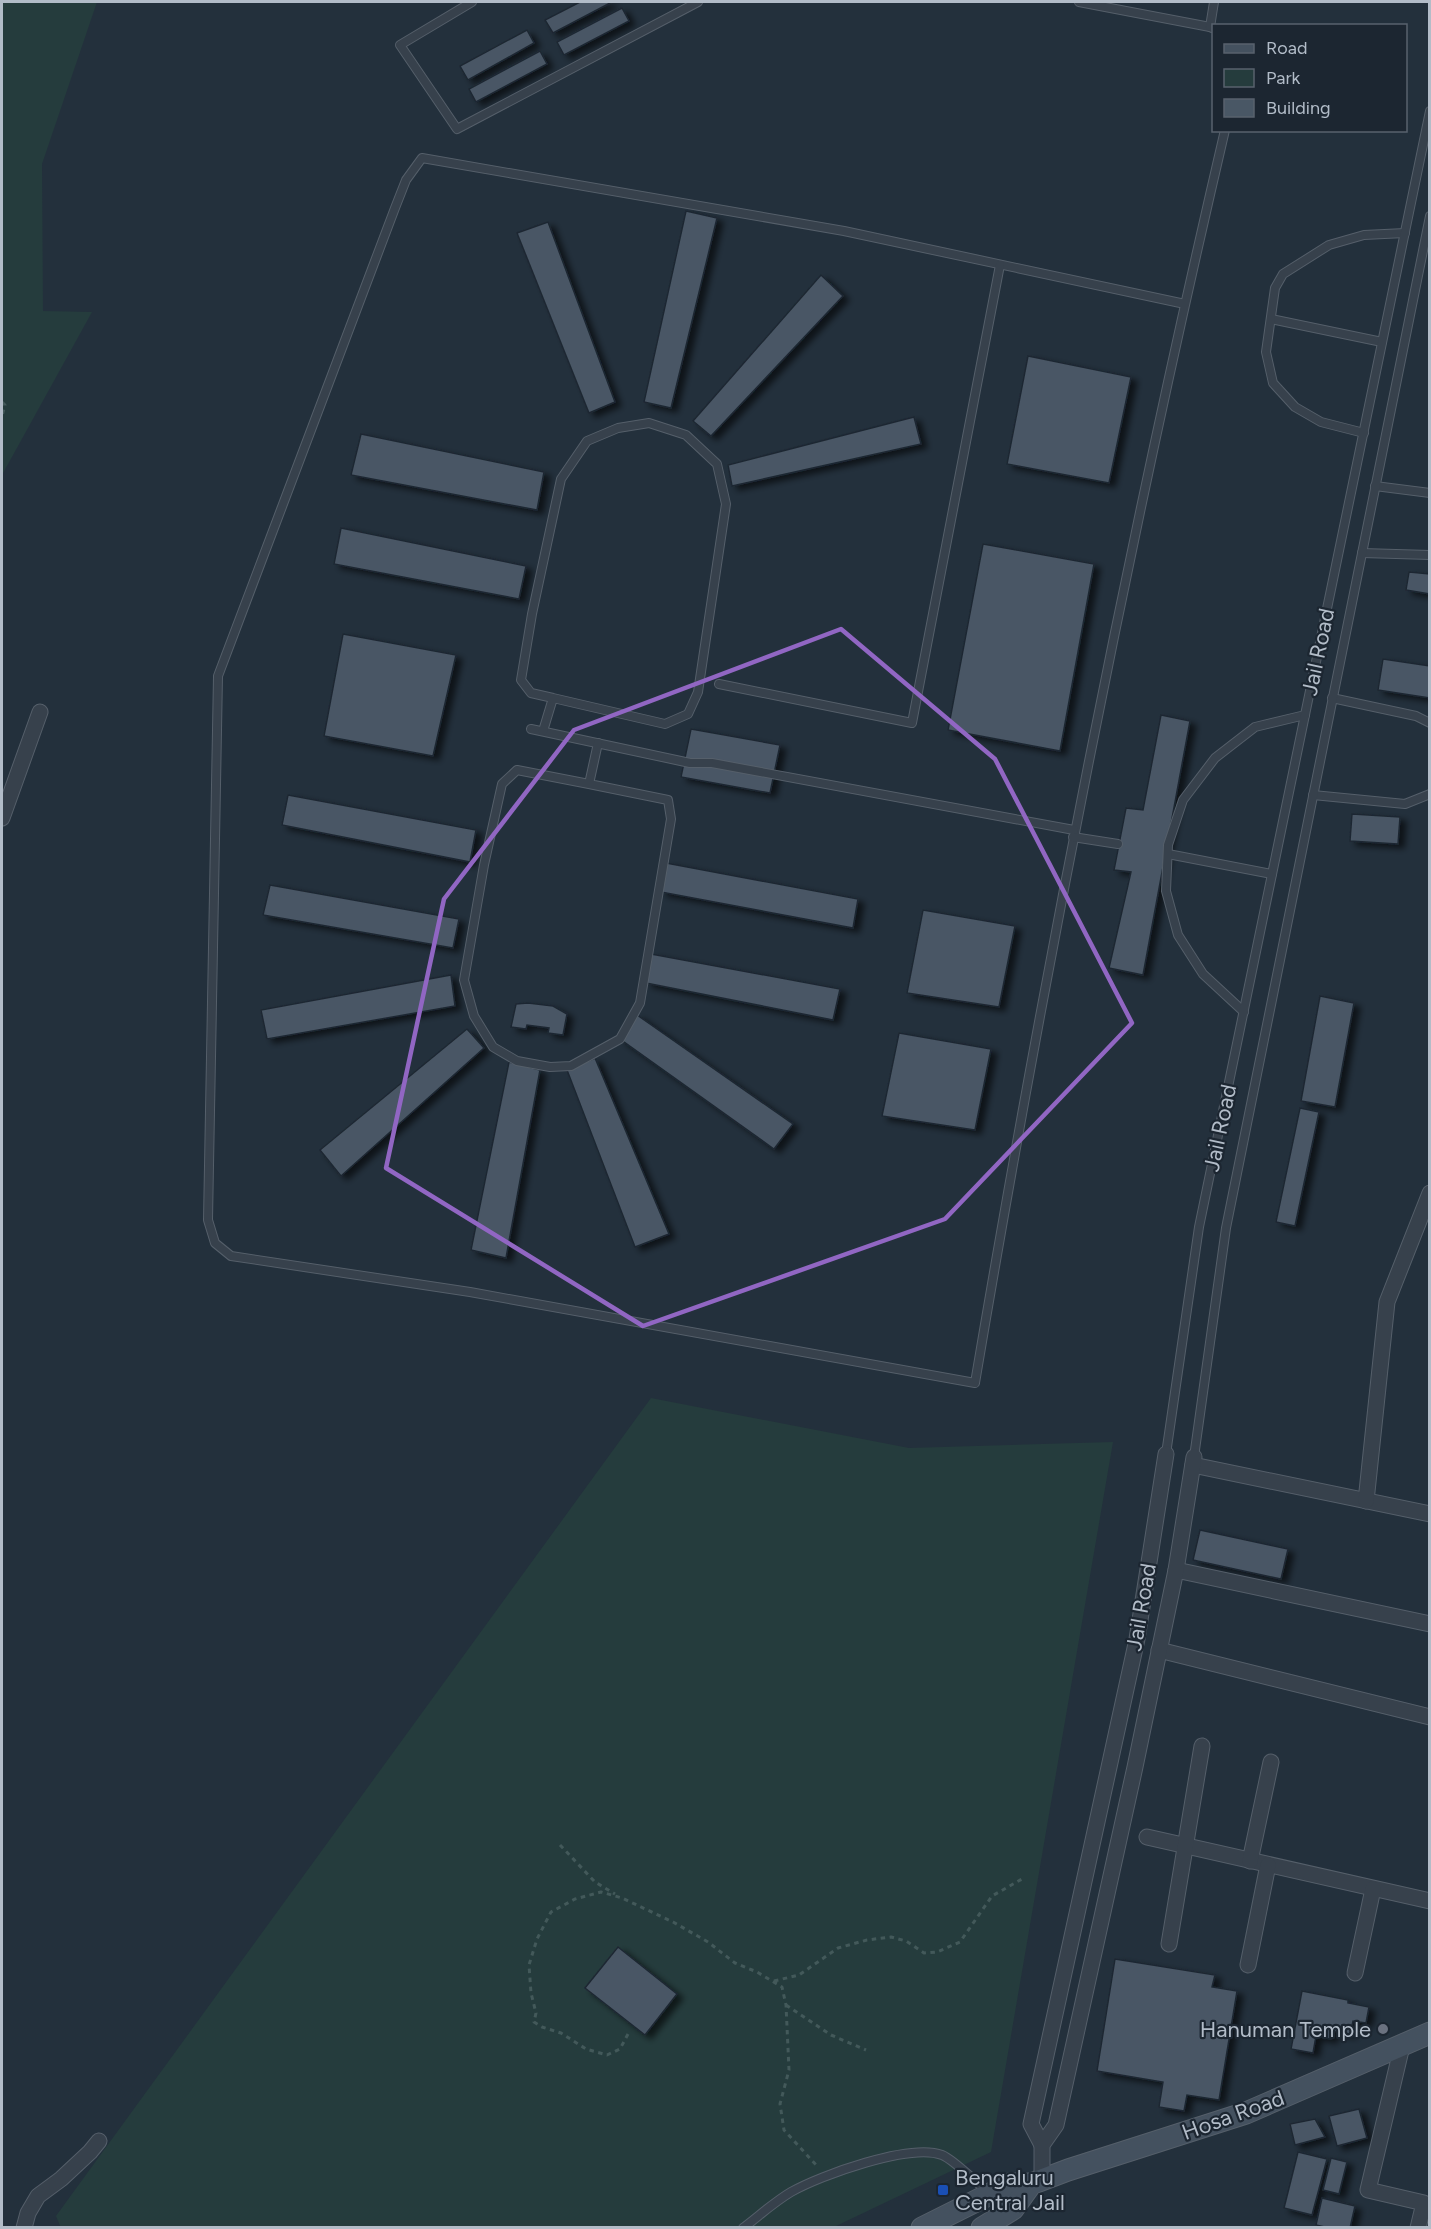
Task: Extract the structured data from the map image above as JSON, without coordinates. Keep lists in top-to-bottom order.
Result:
{
  "streets": {
    "main road": ["Hosa Road"],
    "street": ["Jail Road"]
  },
  "places": {
    "other": ["Hanuman Temple"],
    "transit": ["Bengaluru Central Jail"]
  },
  "legend": ["Road", "Park", "Building"]
}
